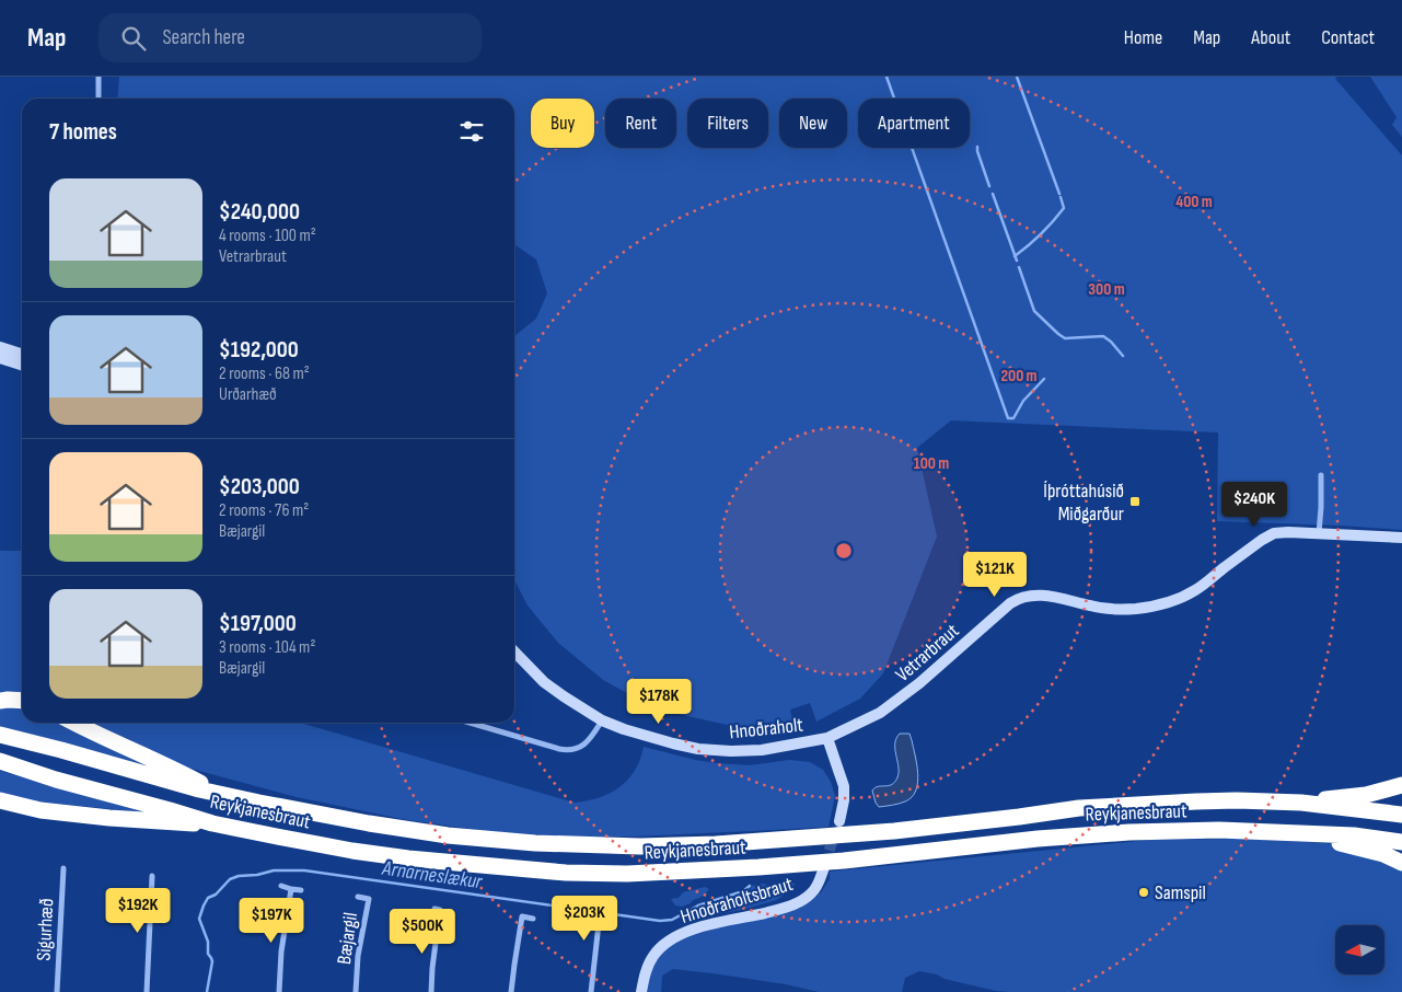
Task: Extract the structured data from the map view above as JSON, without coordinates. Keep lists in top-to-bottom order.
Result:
{
  "streets": {
    "highway": ["Reykjanesbraut"],
    "street": [
      "Vetrarbraut",
      "Hnoðraholt",
      "Hnoðraholtsbraut",
      "Sigurhæð",
      "Bæjargil"
    ]
  },
  "crossings": [
    ["Vetrarbraut", "Hnoðraholt"]
  ],
  "water": ["Arnarneslækur"],
  "places": {
    "transit": ["Íþróttahúsið Miðgarður"],
    "other": ["Samspil"]
  },
  "north": "left",
  "page": {
    "header": "Map",
    "search": "Search here",
    "nav": [
      "Home",
      "Map",
      "About",
      "Contact"
    ],
    "chip": [
      "Buy",
      "Rent",
      "Filters",
      "New",
      "Apartment"
    ],
    "heading": "7 homes",
    "list": [
      {
        "name": "$240,000",
        "note": "4 rooms · 100 m² · Vetrarbraut"
      },
      {
        "name": "$192,000",
        "note": "2 rooms · 68 m² · Urðarhæð"
      },
      {
        "name": "$203,000",
        "note": "2 rooms · 76 m² · Bæjargil"
      },
      {
        "name": "$197,000",
        "note": "3 rooms · 104 m² · Bæjargil"
      }
    ],
    "price": [
      "$240K",
      "$121K",
      "$178K",
      "$192K",
      "$203K",
      "$197K",
      "$500K"
    ]
  },
  "rings": [
    "400 m",
    "300 m",
    "200 m",
    "100 m"
  ]
}
